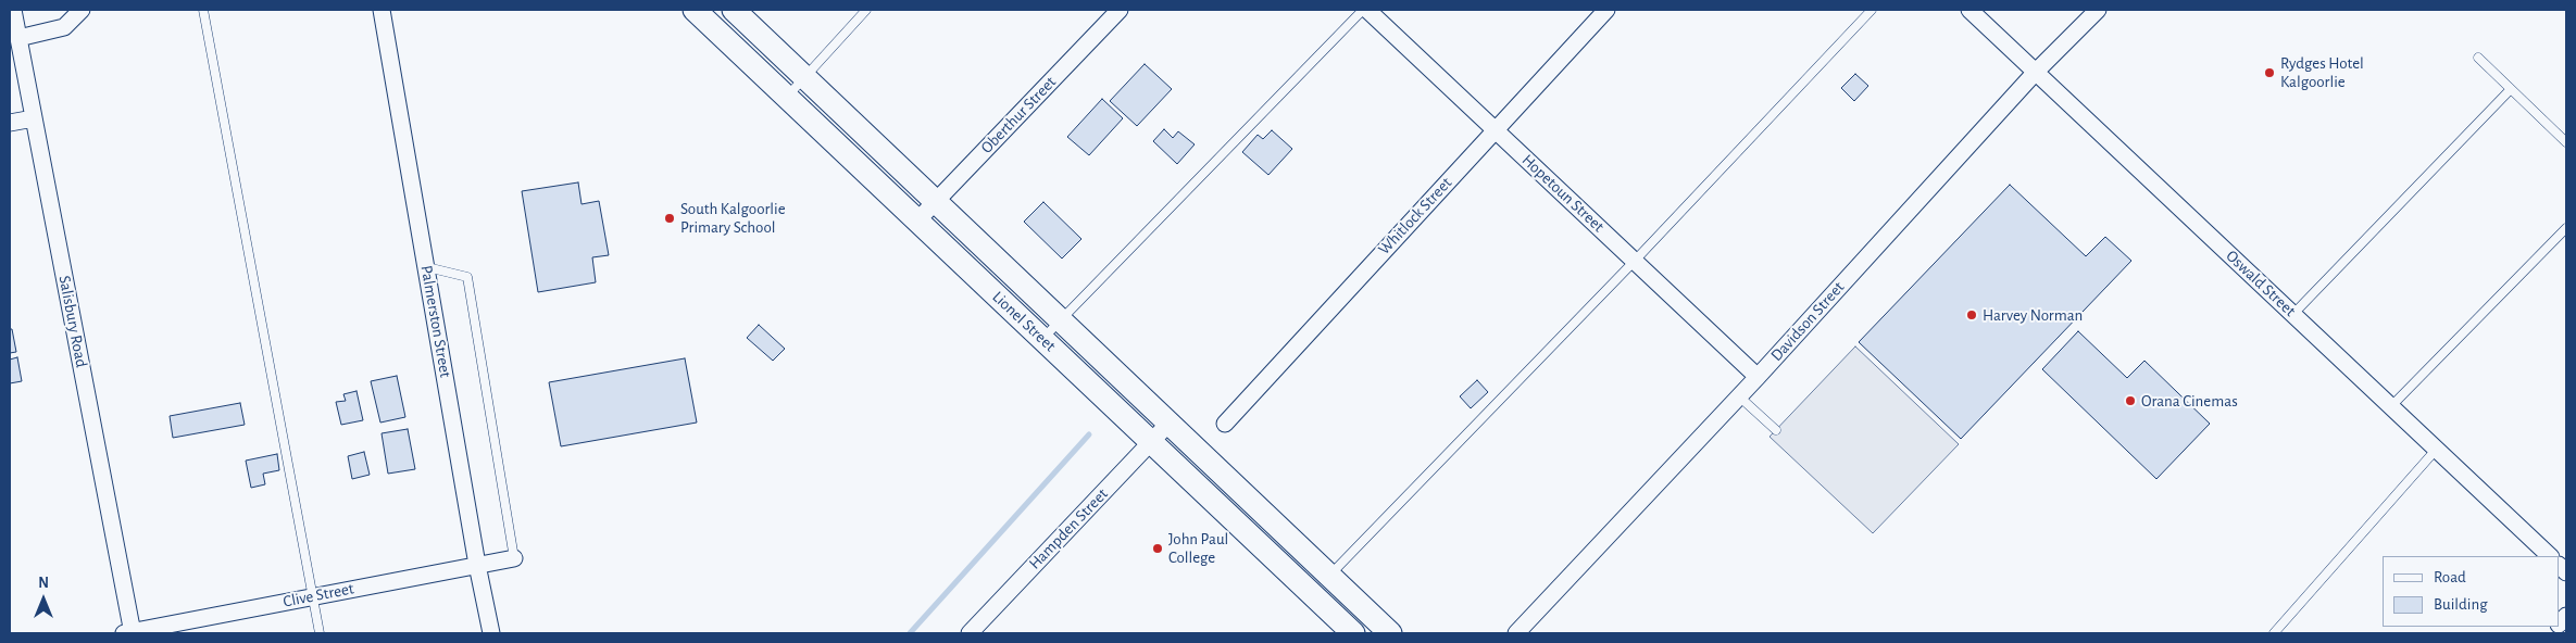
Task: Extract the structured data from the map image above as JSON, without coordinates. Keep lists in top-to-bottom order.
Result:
{
  "streets": {
    "street": [
      "Oberthur Street",
      "Hopetoun Street",
      "Whitlock Street",
      "Oswald Street",
      "Salisbury Road",
      "Palmerston Street",
      "Lionel Street",
      "Davidson Street",
      "Hampden Street",
      "Clive Street"
    ]
  },
  "crossings": [
    ["Oberthur Street", "Lionel Street"],
    ["Hopetoun Street", "Whitlock Street"],
    ["Hopetoun Street", "Davidson Street"],
    ["Oswald Street", "Davidson Street"],
    ["Salisbury Road", "Clive Street"],
    ["Palmerston Street", "Clive Street"],
    ["Lionel Street", "Hampden Street"]
  ],
  "places": [
    "Rydges Hotel Kalgoorlie",
    "South Kalgoorlie Primary School",
    "Harvey Norman",
    "Orana Cinemas",
    "John Paul College"
  ],
  "legend": ["Road", "Building"],
  "north": "top"
}
